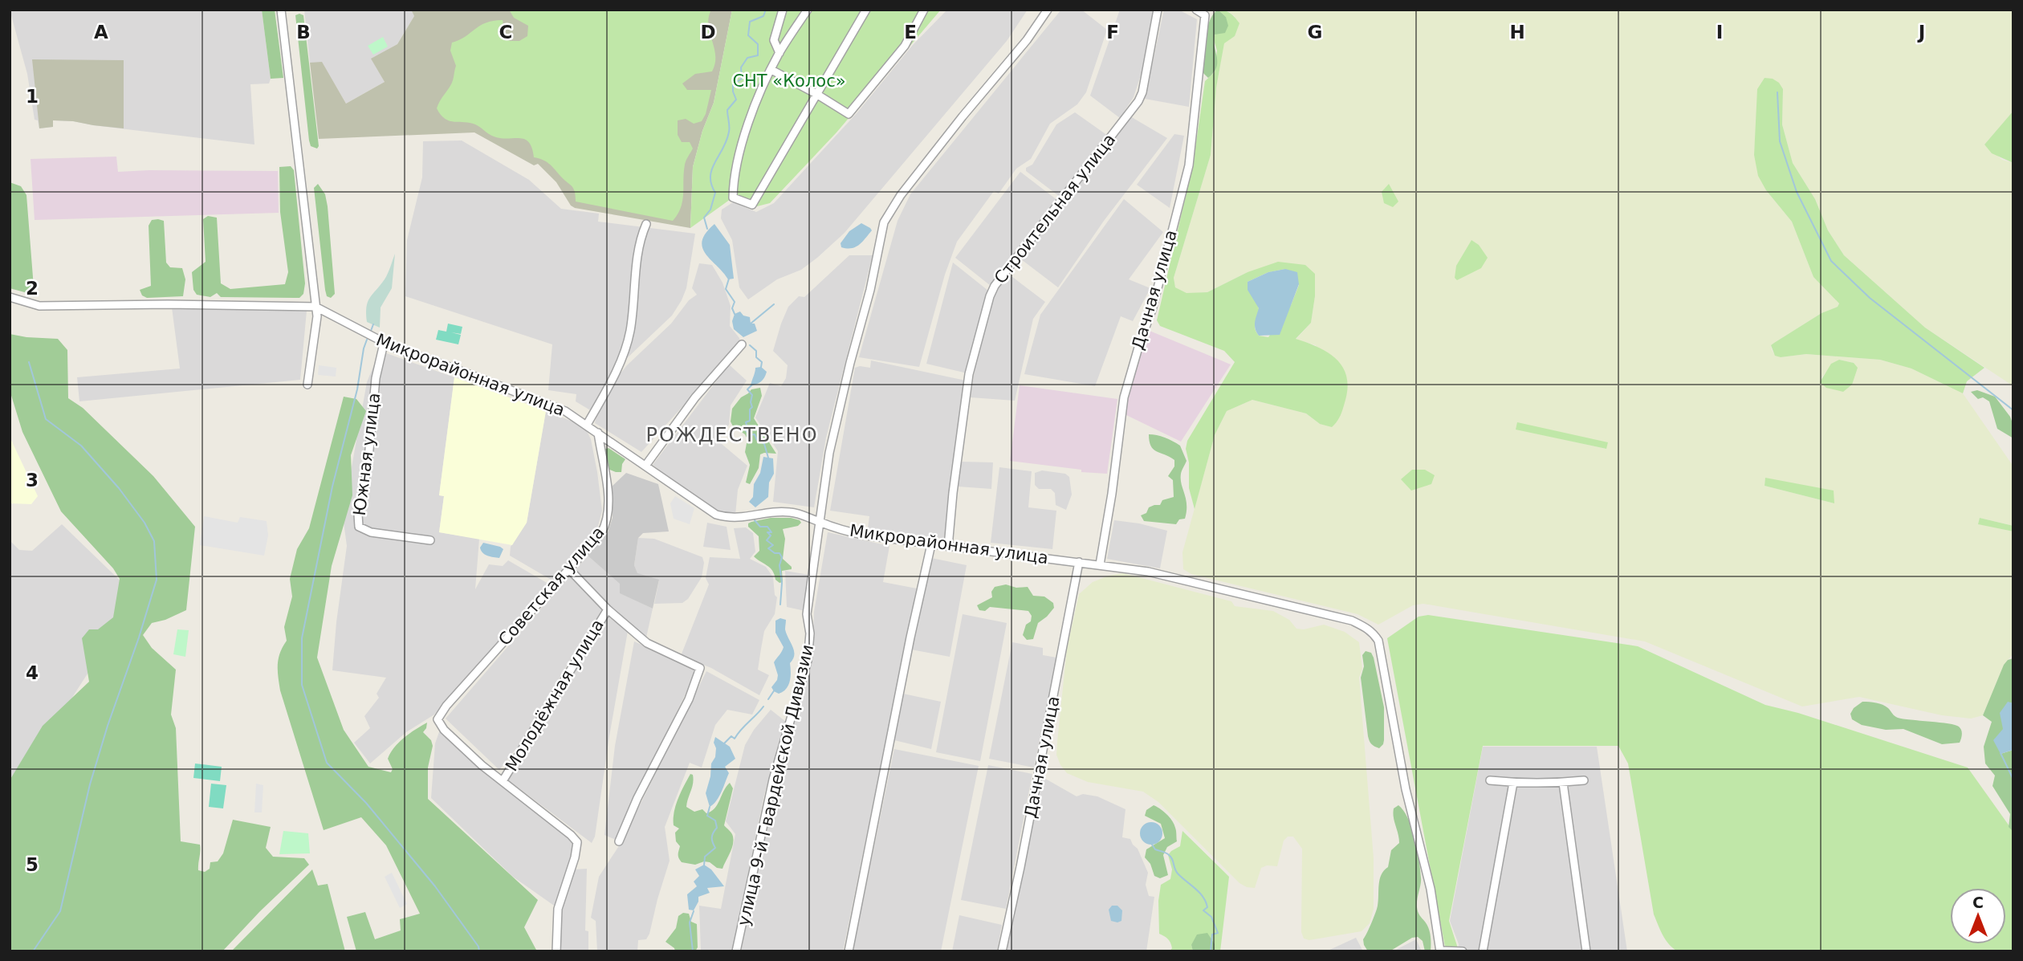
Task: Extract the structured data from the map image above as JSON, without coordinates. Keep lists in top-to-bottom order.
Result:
{
  "streets": {
    "street": [
      "Строительная улица",
      "Дачная улица",
      "Микрорайонная улица",
      "Южная улица",
      "Советская улица",
      "Молодёжная улица",
      "улица 9-й Гвардейской Дивизии"
    ]
  },
  "crossings": [
    ["Строительная улица", "Микрорайонная улица"],
    ["Дачная улица", "Микрорайонная улица"],
    ["Микрорайонная улица", "Южная улица"],
    ["Микрорайонная улица", "Советская улица"],
    ["Микрорайонная улица", "улица 9-й Гвардейской Дивизии"],
    ["Советская улица", "Молодёжная улица"]
  ],
  "districts": ["РОЖДЕСТВЕНО"],
  "parks": ["СНТ «Колос»"],
  "north": "top",
  "grid": {
    "columns": [
      "A",
      "B",
      "C",
      "D",
      "E",
      "F",
      "G",
      "H",
      "I",
      "J"
    ],
    "rows": [
      "1",
      "2",
      "3",
      "4",
      "5"
    ]
  }
}
